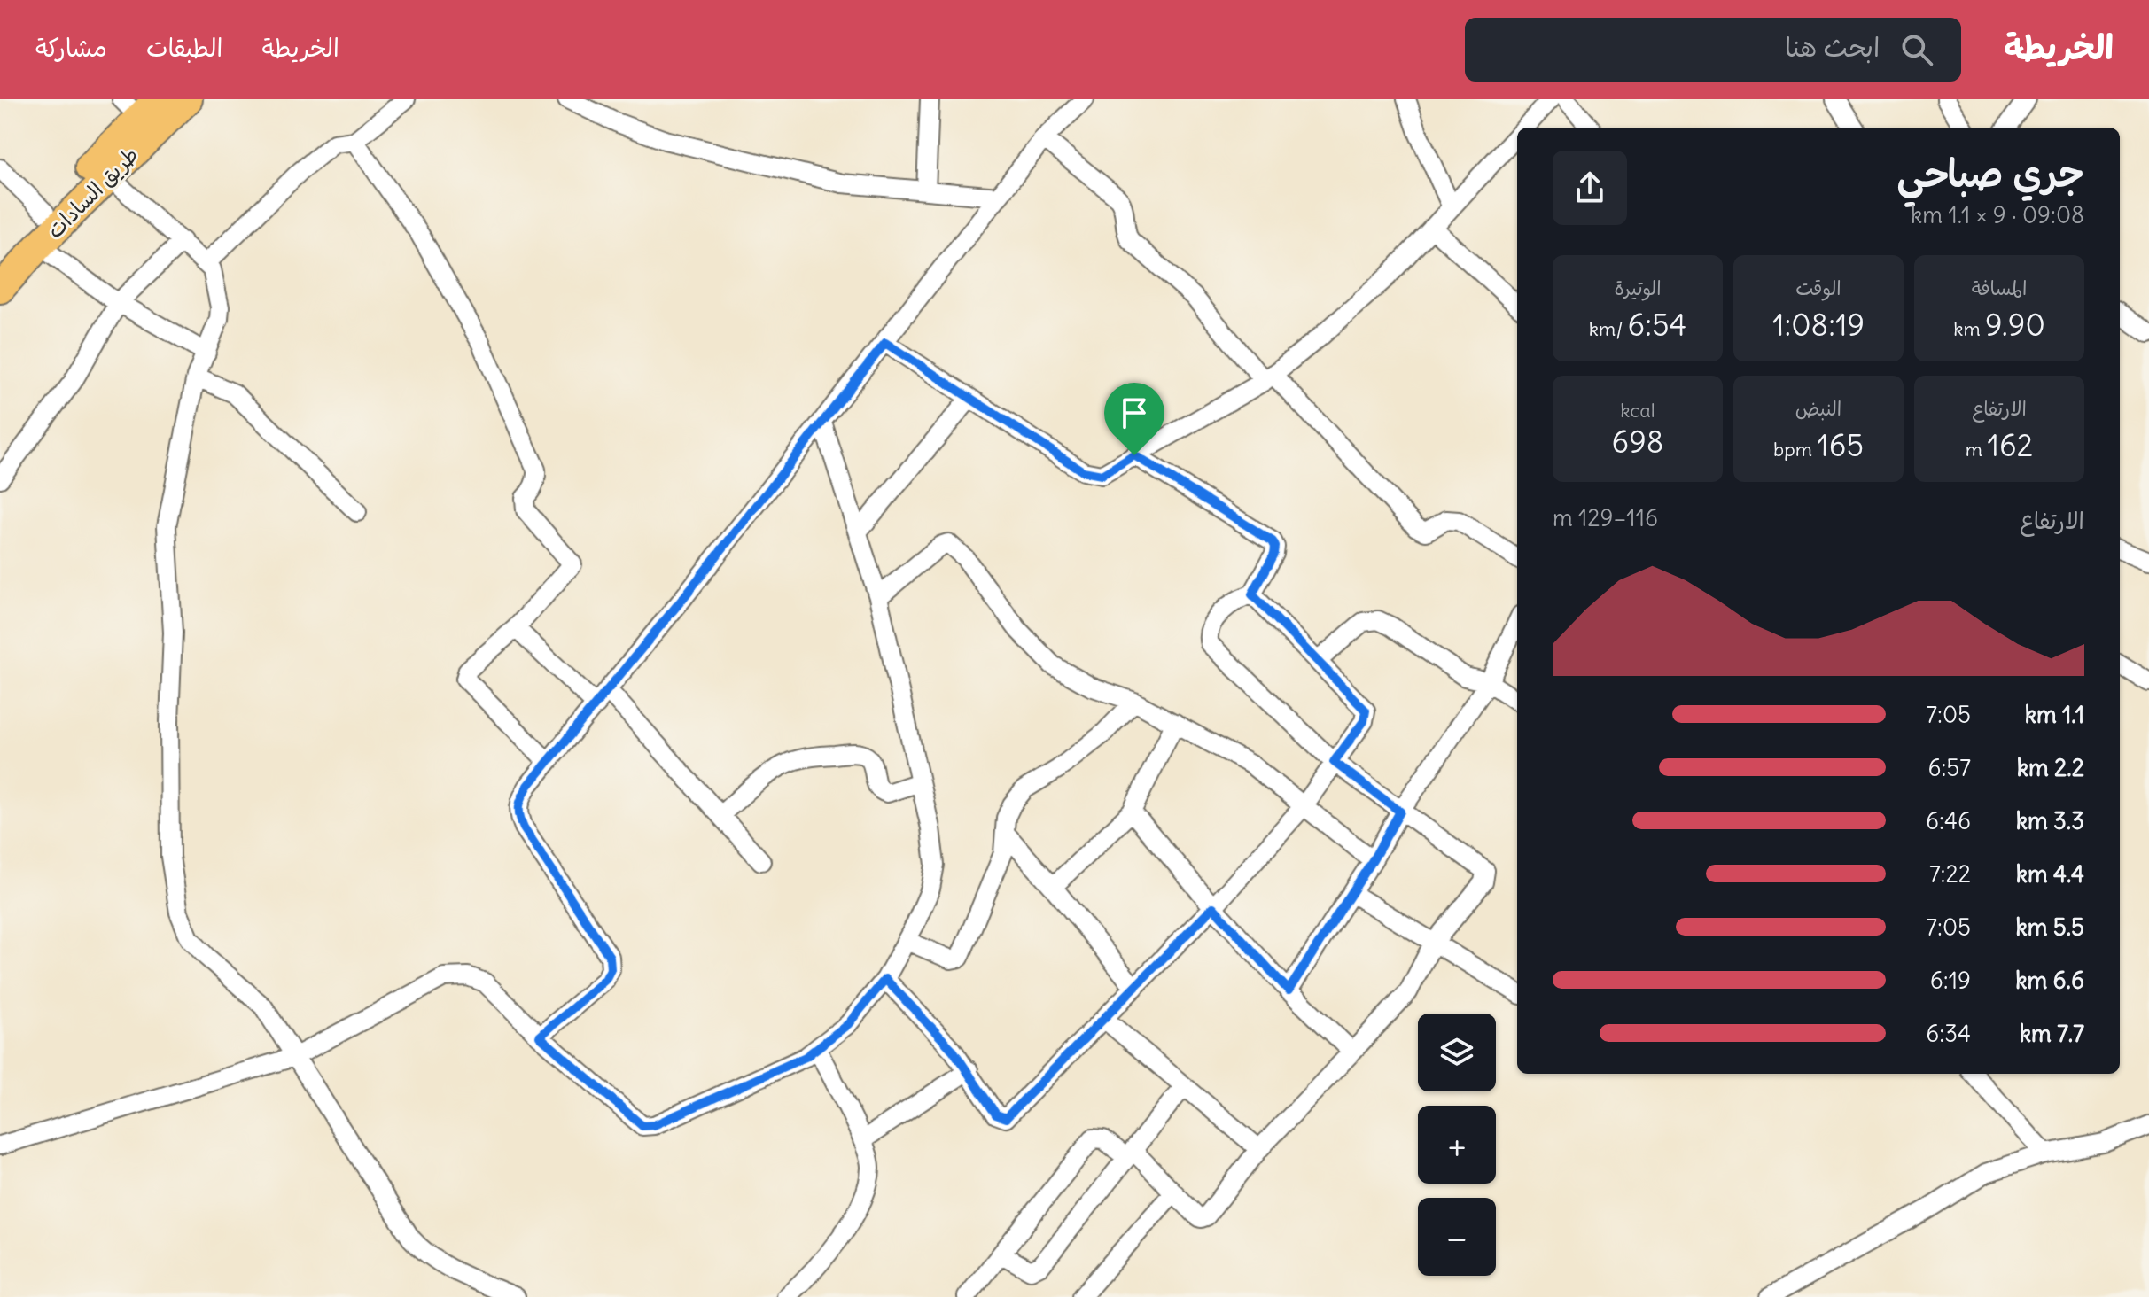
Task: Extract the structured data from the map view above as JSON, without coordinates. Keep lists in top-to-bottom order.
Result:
{
  "streets": {
    "main road": ["طريق السادات"]
  },
  "page": {
    "header": "الخريطة",
    "search": "ابحث هنا",
    "nav": ["الخريطة", "الطبقات", "مشاركة"],
    "heading": ["جري صباحي", "09:08 · 9 × 1.1 km"],
    "stats": [
      ["المسافة", "9.90 km"],
      ["الوقت", "1:08:19"],
      ["الوتيرة", "6:54 /km"],
      ["الارتفاع", "162 m"],
      ["النبض", "165 bpm"],
      ["kcal", "698"]
    ],
    "chart": ["الارتفاع", "116–129 m"],
    "list": [
      {
        "name": "1.1 km",
        "note": "7:05"
      },
      {
        "name": "2.2 km",
        "note": "6:57"
      },
      {
        "name": "3.3 km",
        "note": "6:46"
      },
      {
        "name": "4.4 km",
        "note": "7:22"
      },
      {
        "name": "5.5 km",
        "note": "7:05"
      },
      {
        "name": "6.6 km",
        "note": "6:19"
      },
      {
        "name": "7.7 km",
        "note": "6:34"
      }
    ],
    "map_buttons": ["+", "−"]
  }
}
